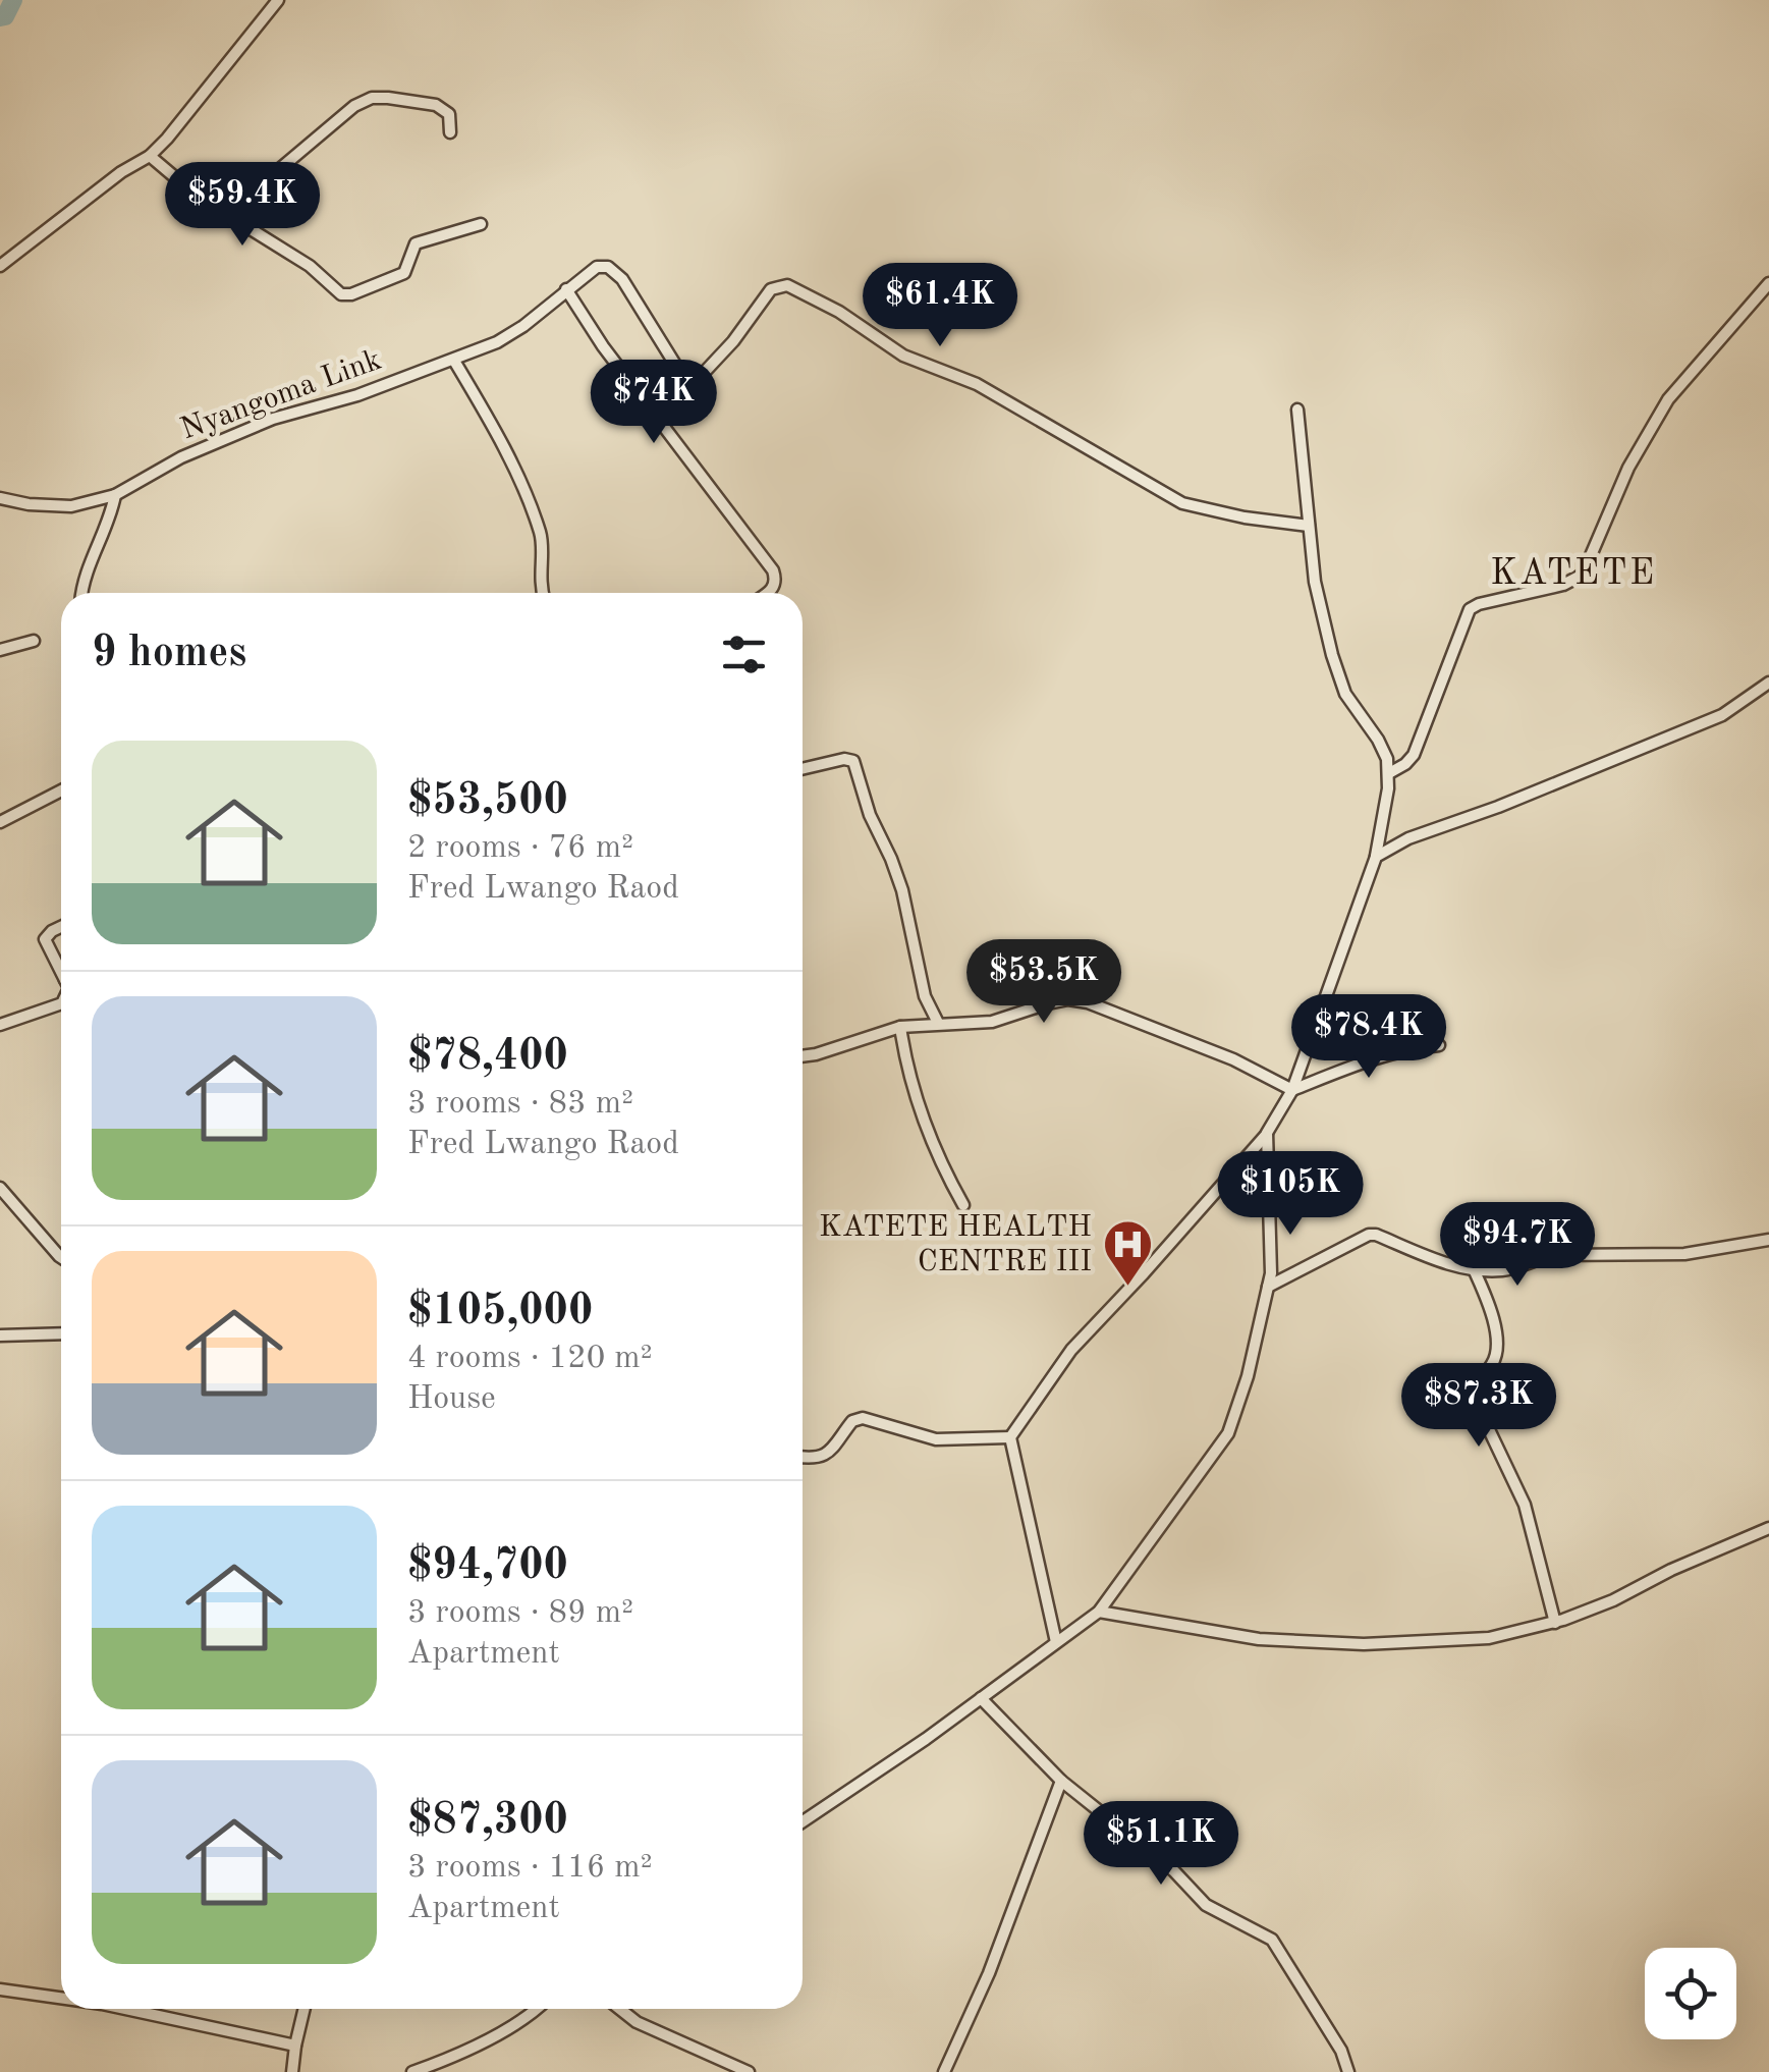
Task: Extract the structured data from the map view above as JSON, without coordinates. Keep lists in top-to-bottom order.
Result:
{
  "streets": {
    "street": ["Nyangoma Link"]
  },
  "districts": ["KATETE"],
  "places": {
    "hospital": ["KATETE HEALTH CENTRE III"]
  },
  "page": {
    "price": [
      "$59.4K",
      "$61.4K",
      "$74K",
      "$53.5K",
      "$78.4K",
      "$105K",
      "$94.7K",
      "$87.3K",
      "$51.1K"
    ],
    "heading": "9 homes",
    "list": [
      {
        "name": "$53,500",
        "note": "2 rooms · 76 m² · Fred Lwango Raod"
      },
      {
        "name": "$78,400",
        "note": "3 rooms · 83 m² · Fred Lwango Raod"
      },
      {
        "name": "$105,000",
        "note": "4 rooms · 120 m² · House"
      },
      {
        "name": "$94,700",
        "note": "3 rooms · 89 m² · Apartment"
      },
      {
        "name": "$87,300",
        "note": "3 rooms · 116 m² · Apartment"
      }
    ]
  }
}
